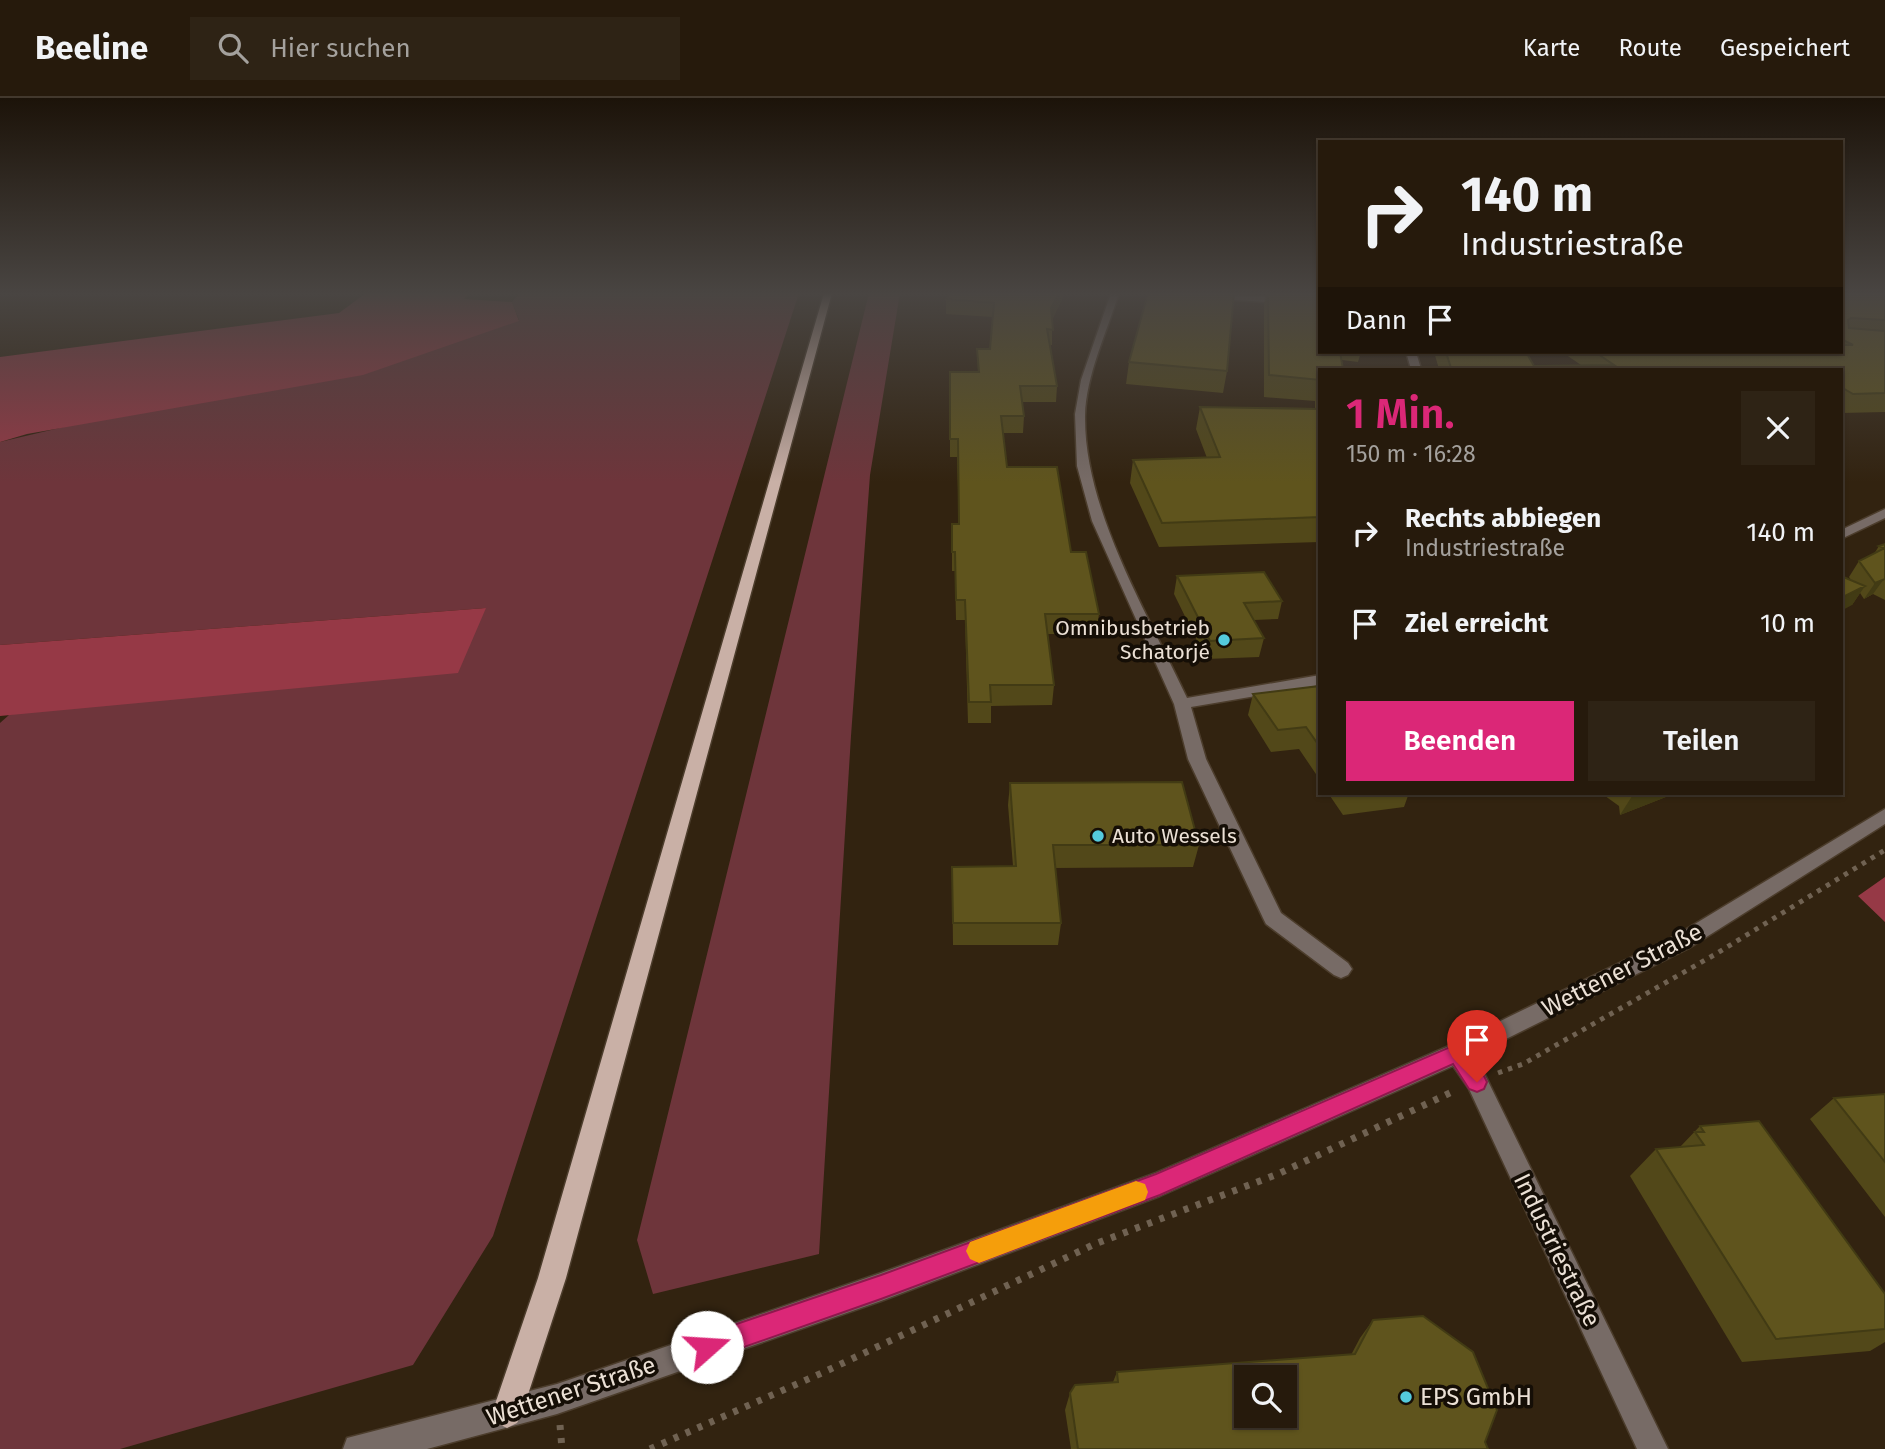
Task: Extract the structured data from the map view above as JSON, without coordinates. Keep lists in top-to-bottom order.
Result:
{
  "streets": {
    "street": ["Wettener Straße", "Industriestraße"]
  },
  "crossings": [
    ["Wettener Straße", "Industriestraße"]
  ],
  "places": ["Omnibusbetrieb Schatorjé", "Auto Wessels", "EPS GmbH"],
  "page": {
    "header": "Beeline",
    "search": "Hier suchen",
    "nav": ["Karte", "Route", "Gespeichert"],
    "turn": ["140 m", "Industriestraße"],
    "then": "Dann",
    "heading": ["1 Min.", "150 m · 16:28"],
    "list": [
      {
        "name": "Rechts abbiegen",
        "note": "Industriestraße",
        "value": "140 m"
      },
      {
        "name": "Ziel erreicht",
        "value": "10 m"
      }
    ],
    "buttons": ["Beenden", "Teilen"]
  }
}
